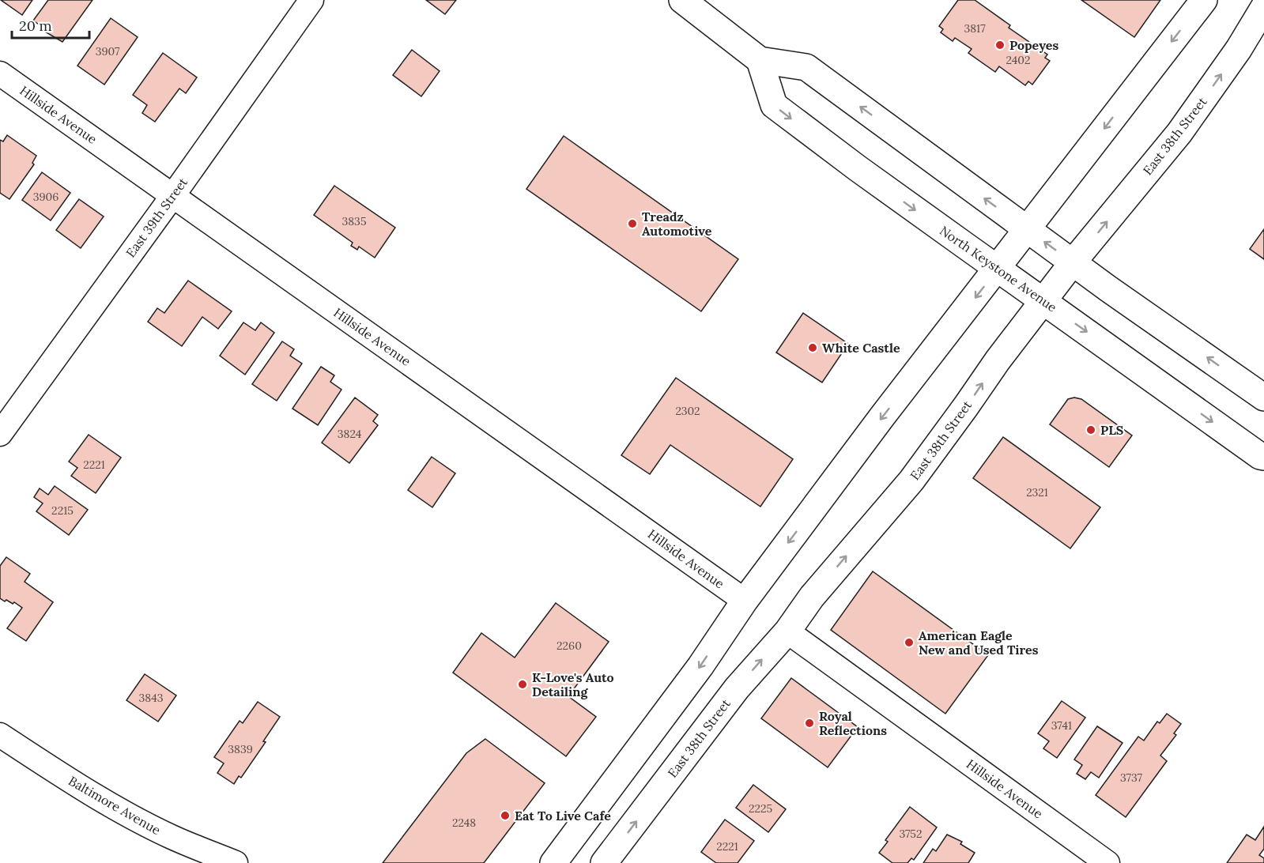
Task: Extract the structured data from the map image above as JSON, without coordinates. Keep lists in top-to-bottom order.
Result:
{
  "streets": {
    "main road": ["East 38th Street", "North Keystone Avenue"],
    "street": ["Hillside Avenue", "East 39th Street", "Baltimore Avenue"]
  },
  "crossings": [
    ["Hillside Avenue", "East 38th Street"],
    ["Hillside Avenue", "East 39th Street"],
    ["East 38th Street", "North Keystone Avenue"]
  ],
  "places": [
    "Popeyes",
    "Treadz Automotive",
    "White Castle",
    "PLS",
    "American Eagle New and Used Tires",
    "K-Love's Auto Detailing",
    "Royal Reflections",
    "Eat To Live Cafe"
  ],
  "house_numbers": [
    "3817",
    "3907",
    "2402",
    "3906",
    "3835",
    "2302",
    "3824",
    "2221",
    "2321",
    "2215",
    "2260",
    "3843",
    "3741",
    "3839",
    "3737",
    "2225",
    "2248",
    "3752",
    "2221"
  ],
  "scale_bar": "20 m"
}
